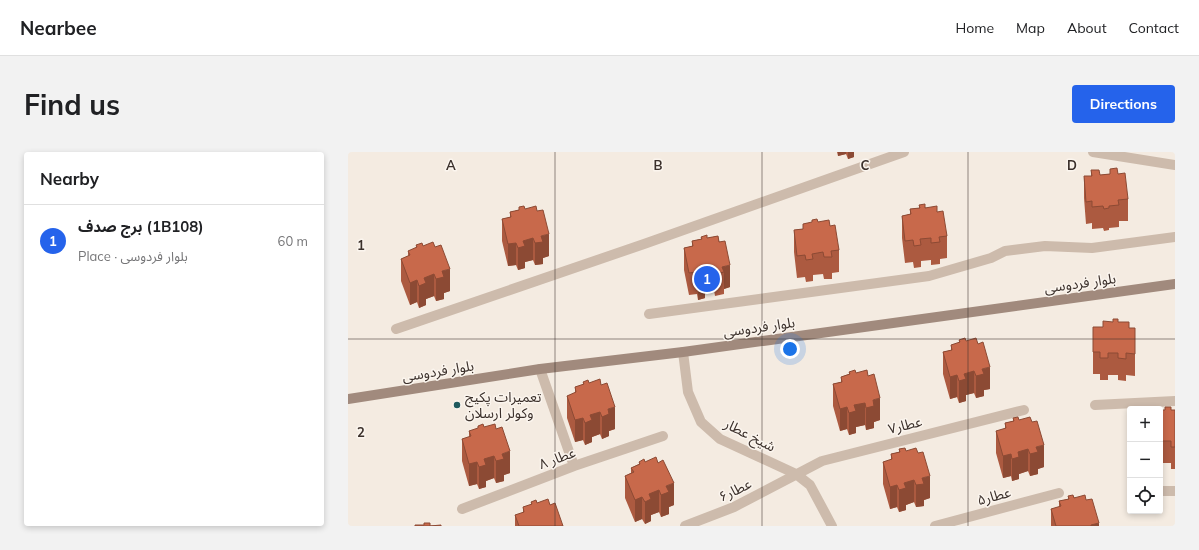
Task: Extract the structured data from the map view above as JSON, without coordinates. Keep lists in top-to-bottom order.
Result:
{
  "streets": {
    "main road": ["بلوار فردوسی"],
    "street": [
      "عطار۷",
      "شیخ عطار",
      "عطار ۸",
      "عطار۶",
      "عطار۵"
    ]
  },
  "crossings": [
    ["بلوار فردوسی", "شیخ عطار"],
    ["عطار۷", "شیخ عطار"],
    ["عطار۷", "عطار۶"],
    ["شیخ عطار", "عطار۶"]
  ],
  "places": ["تعمیرات پکیج وکولر ارسلان"],
  "page": {
    "header": "Nearbee",
    "nav": [
      "Home",
      "Map",
      "About",
      "Contact"
    ],
    "buttons": "Directions",
    "title": "Find us",
    "heading": "Nearby",
    "list": [
      {
        "mark": "1",
        "name": "برج صدف (1B108)",
        "note": "Place · بلوار فردوسی",
        "value": "60 m"
      }
    ],
    "pins": "1",
    "map_buttons": ["+", "−"]
  },
  "grid": {
    "columns": [
      "A",
      "B",
      "C",
      "D"
    ],
    "rows": ["1", "2"]
  }
}
